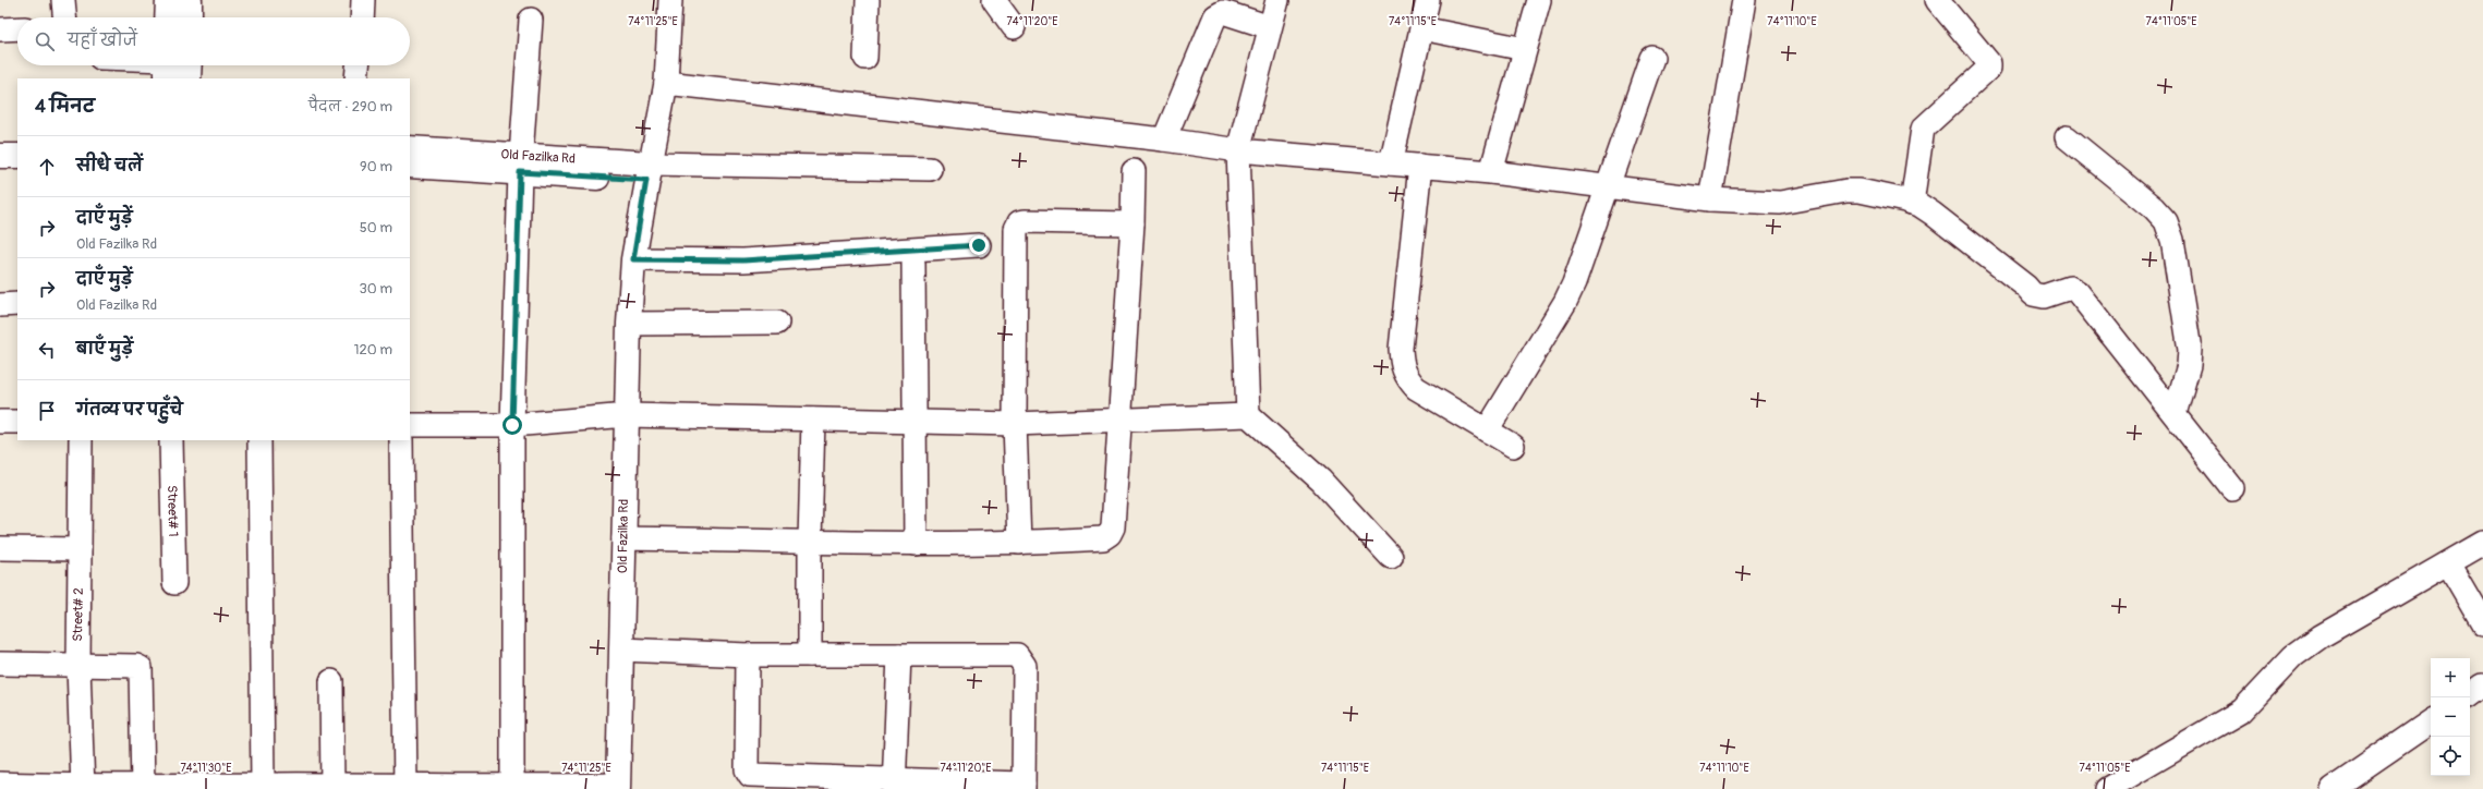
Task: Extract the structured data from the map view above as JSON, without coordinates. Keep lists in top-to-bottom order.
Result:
{
  "streets": {
    "main road": ["Old Fazilka Rd"],
    "street": ["Street# 1", "Street# 2"]
  },
  "page": {
    "search": "यहाँ खोजें",
    "heading": ["4 मिनट", "पैदल · 290 m"],
    "list": [
      ["सीधे चलें", "90 m"],
      ["दाएँ मुड़ें", "Old Fazilka Rd", "50 m"],
      ["दाएँ मुड़ें", "Old Fazilka Rd", "30 m"],
      ["बाएँ मुड़ें", "120 m"],
      "गंतव्य पर पहुँचे"
    ],
    "map_buttons": ["+", "−"]
  },
  "coordinates": [
    "74°11'25\"E",
    "74°11'20\"E",
    "74°11'15\"E",
    "74°11'10\"E",
    "74°11'05\"E",
    "74°11'30\"E"
  ]
}
